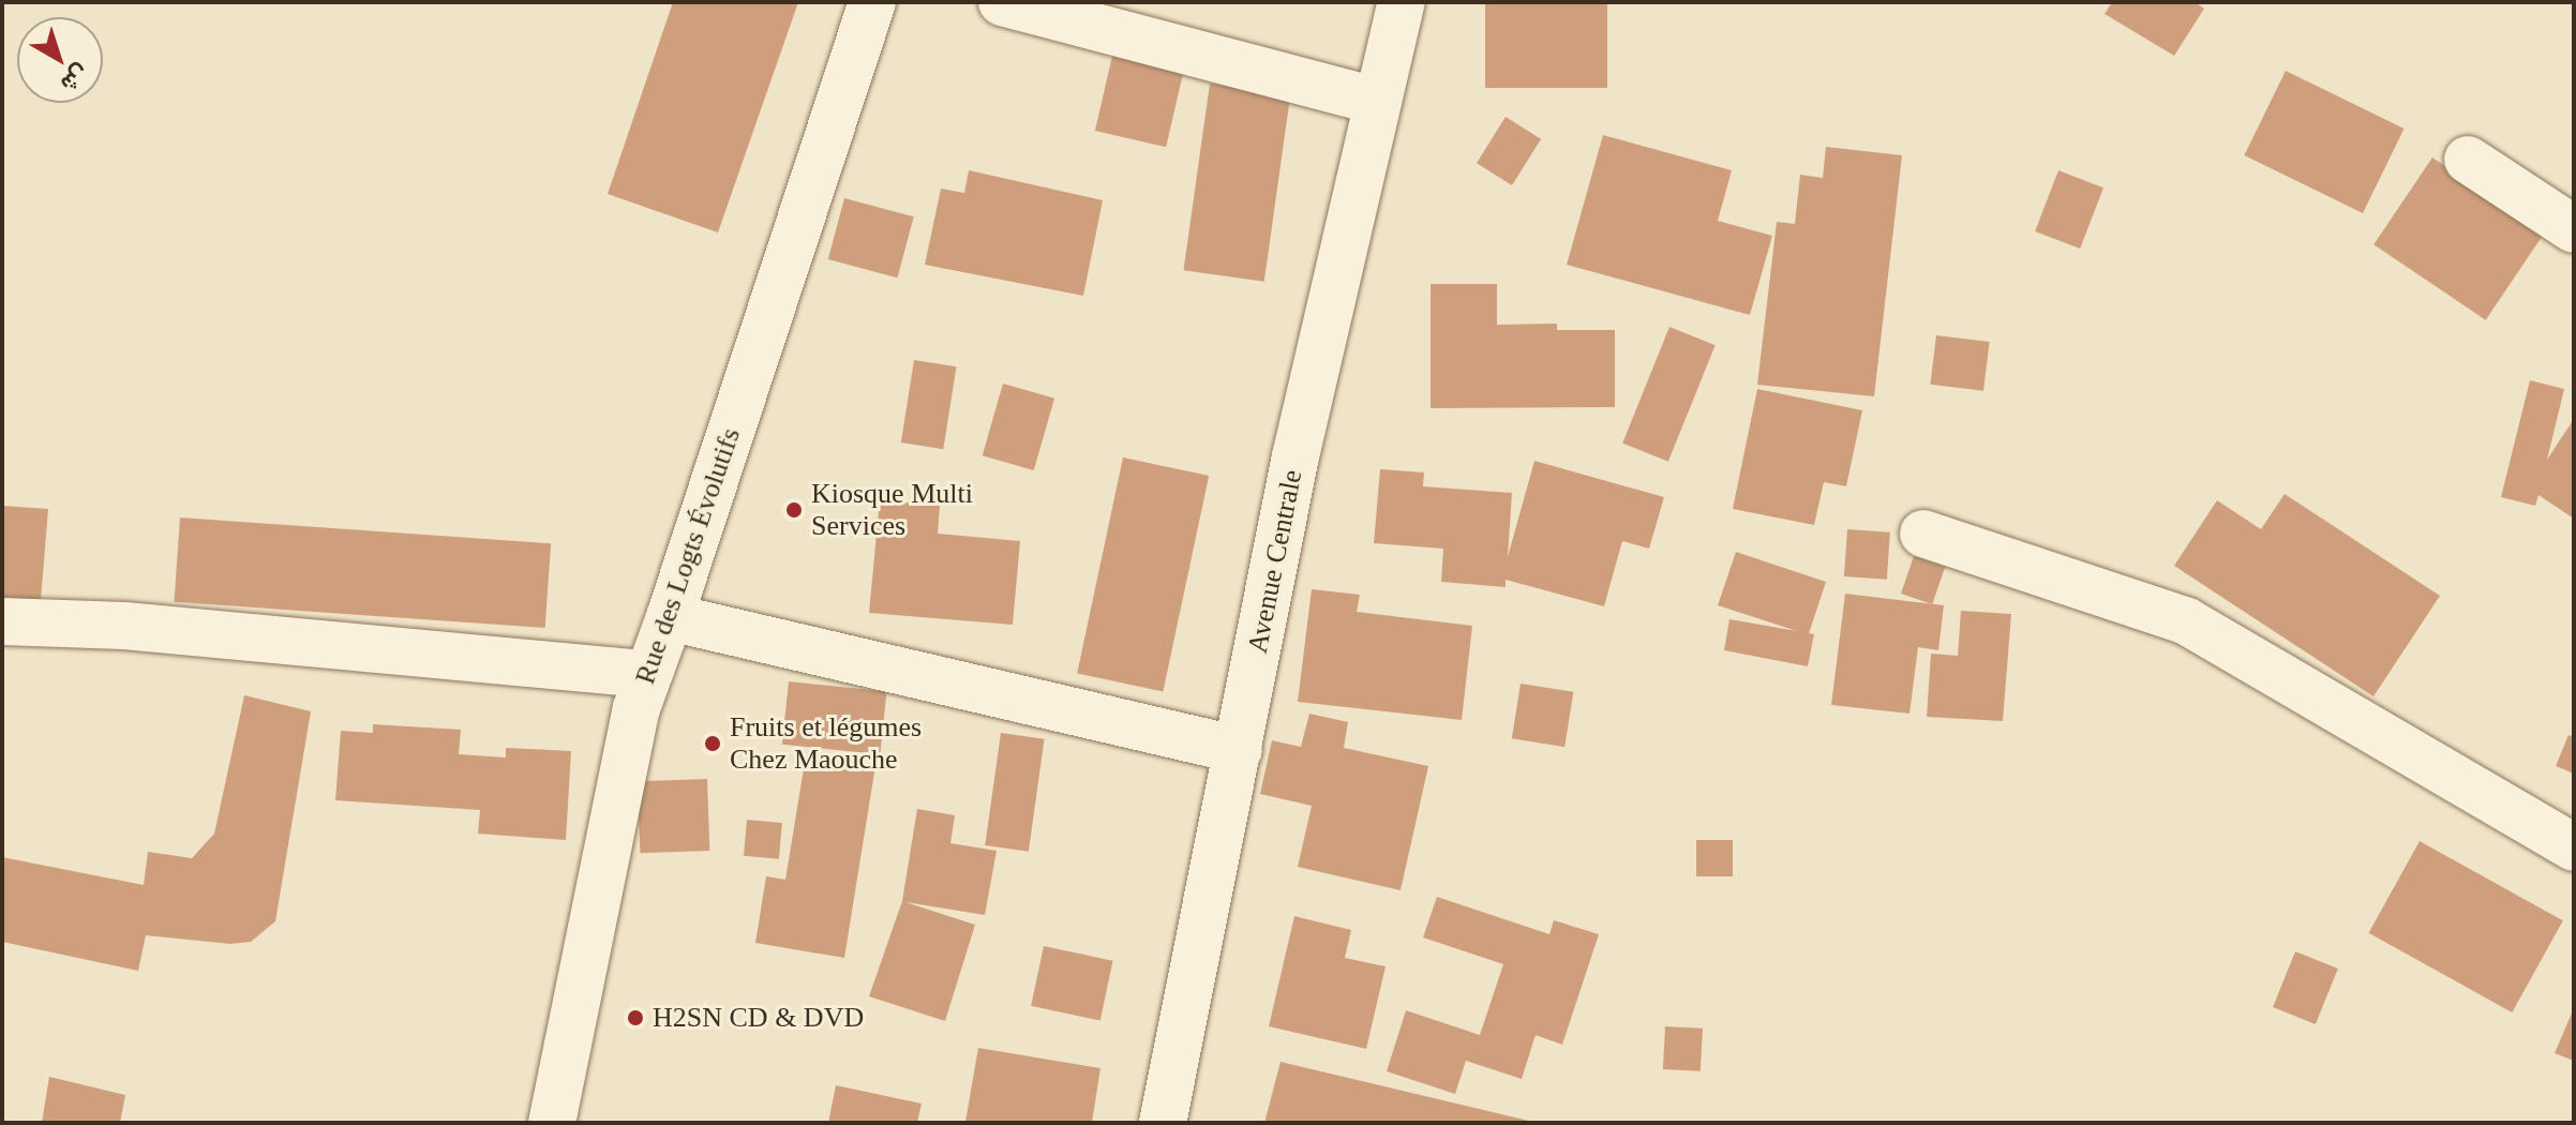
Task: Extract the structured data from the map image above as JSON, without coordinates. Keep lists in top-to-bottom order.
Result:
{
  "streets": {
    "street": ["Rue des Logts Évolutifs", "Avenue Centrale"]
  },
  "places": ["Kiosque Multi Services", "Fruits et légumes Chez Maouche", "H2SN CD & DVD"],
  "north": "bottom right"
}
